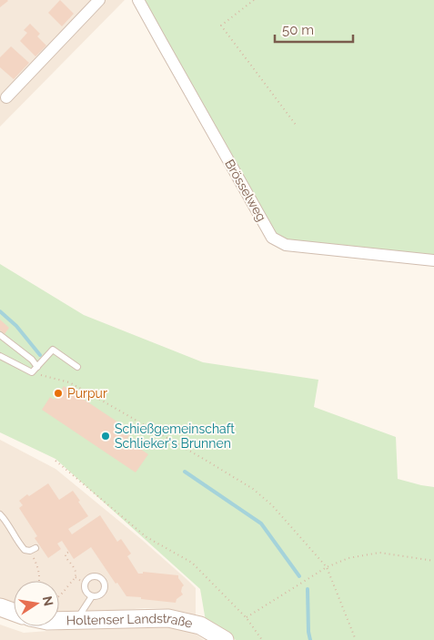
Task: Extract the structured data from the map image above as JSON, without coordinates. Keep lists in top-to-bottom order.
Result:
{
  "streets": {
    "main road": ["Holtenser Landstraße"],
    "street": ["Brösselweg"]
  },
  "places": ["Purpur", "Schießgemeinschaft Schlieker's Brunnen"],
  "scale_bar": "50 m",
  "north": "right"
}
